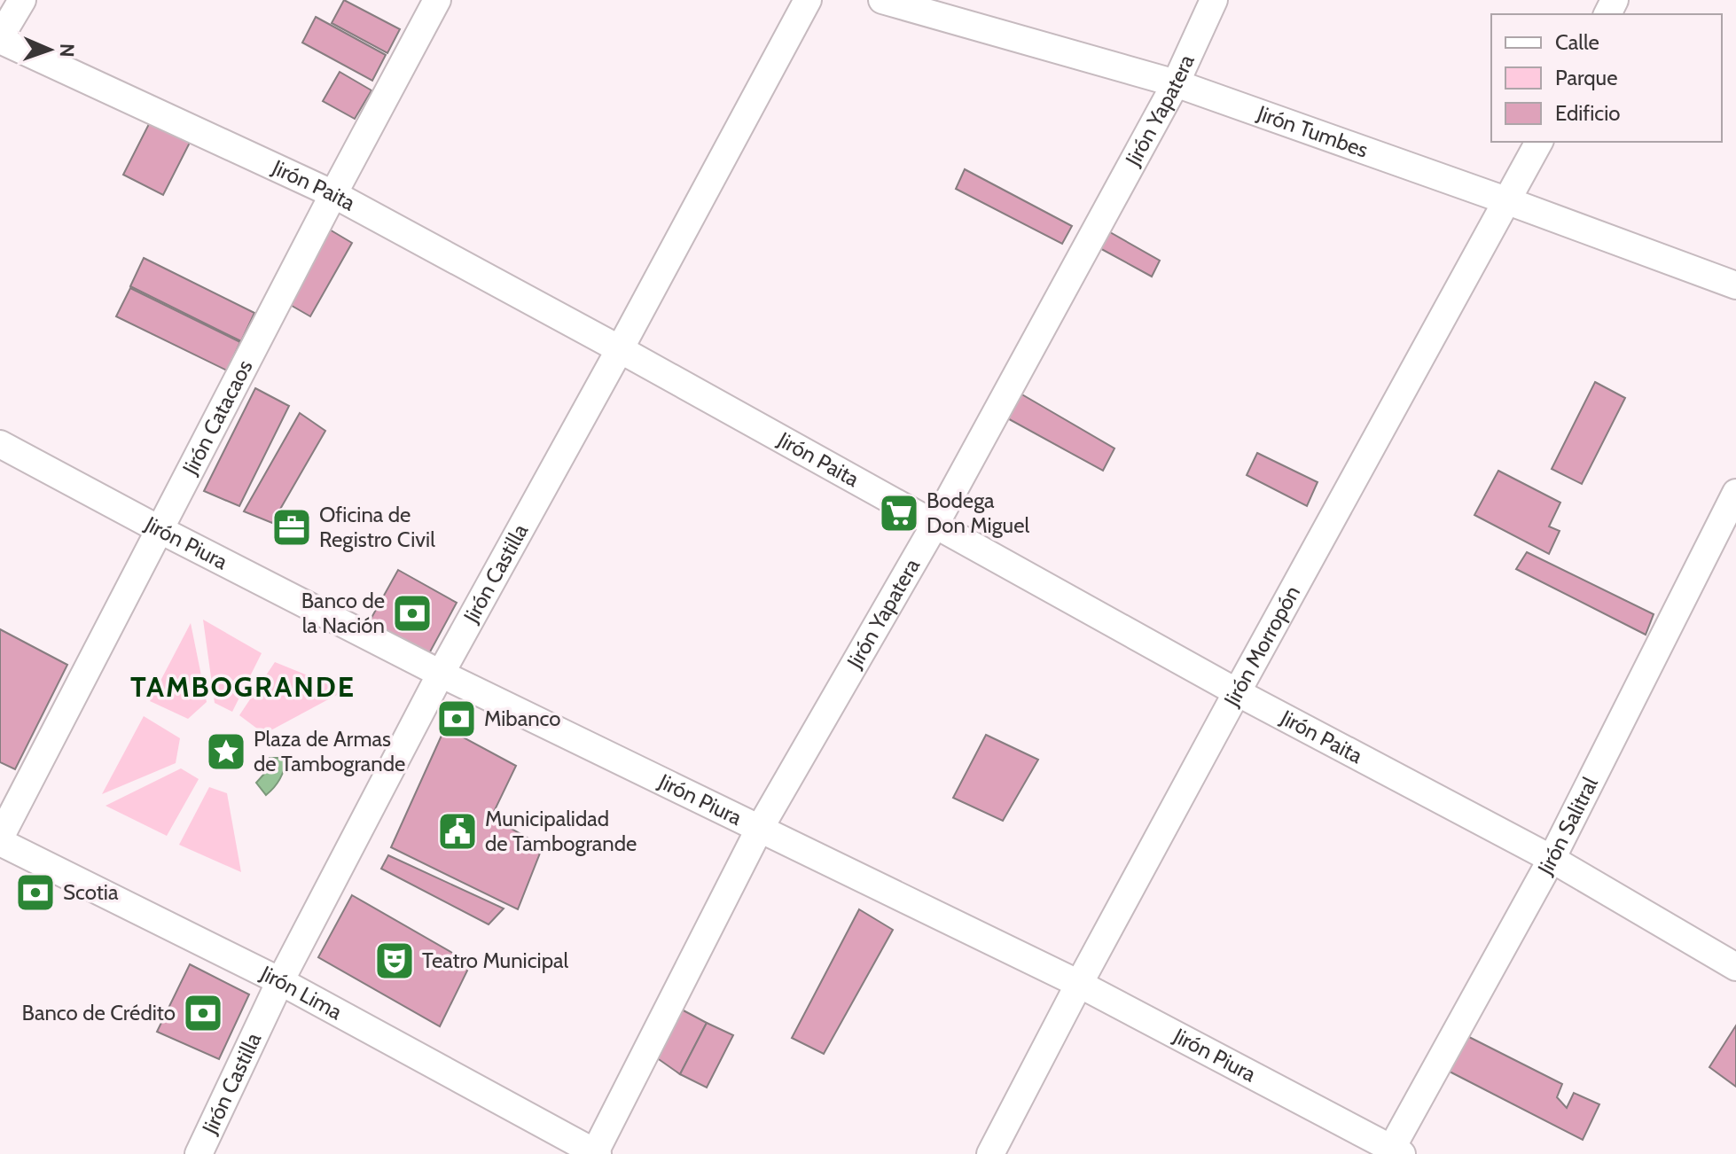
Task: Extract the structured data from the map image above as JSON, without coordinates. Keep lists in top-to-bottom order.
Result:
{
  "streets": {
    "street": [
      "Jirón Yapatera",
      "Jirón Tumbes",
      "Jirón Paita",
      "Jirón Catacaos",
      "Jirón Piura",
      "Jirón Castilla",
      "Jirón Morropón",
      "Jirón Salitral",
      "Jirón Lima"
    ]
  },
  "crossings": [
    ["Jirón Yapatera", "Jirón Tumbes"],
    ["Jirón Yapatera", "Jirón Paita"],
    ["Jirón Yapatera", "Jirón Piura"],
    ["Jirón Yapatera", "Jirón Lima"],
    ["Jirón Tumbes", "Jirón Morropón"],
    ["Jirón Paita", "Jirón Catacaos"],
    ["Jirón Paita", "Jirón Castilla"],
    ["Jirón Paita", "Jirón Morropón"],
    ["Jirón Paita", "Jirón Salitral"],
    ["Jirón Catacaos", "Jirón Piura"],
    ["Jirón Catacaos", "Jirón Lima"],
    ["Jirón Piura", "Jirón Castilla"],
    ["Jirón Piura", "Jirón Morropón"],
    ["Jirón Piura", "Jirón Salitral"],
    ["Jirón Castilla", "Jirón Lima"]
  ],
  "districts": ["TAMBOGRANDE"],
  "places": {
    "supermarket": ["Bodega Don Miguel"],
    "office": ["Oficina de Registro Civil"],
    "bank": [
      "Banco de la Nación",
      "Mibanco",
      "Scotia",
      "Banco de Crédito"
    ],
    "place": ["Plaza de Armas de Tambogrande"],
    "public building": ["Municipalidad de Tambogrande"],
    "theatre": ["Teatro Municipal"]
  },
  "legend": ["Calle", "Parque", "Edificio"],
  "north": "right"
}
